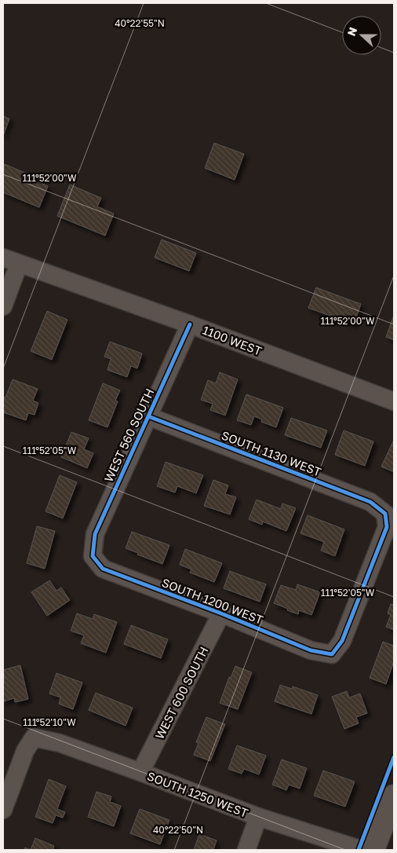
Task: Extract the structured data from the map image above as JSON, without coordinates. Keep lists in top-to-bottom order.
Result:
{
  "streets": {
    "street": [
      "1100 WEST",
      "WEST 560 SOUTH",
      "SOUTH 1130 WEST",
      "SOUTH 1200 WEST",
      "WEST 600 SOUTH",
      "SOUTH 1250 WEST"
    ]
  },
  "crossings": [
    ["1100 WEST", "WEST 560 SOUTH"],
    ["WEST 560 SOUTH", "SOUTH 1130 WEST"],
    ["WEST 560 SOUTH", "SOUTH 1200 WEST"],
    ["SOUTH 1130 WEST", "SOUTH 1200 WEST"],
    ["SOUTH 1200 WEST", "WEST 600 SOUTH"],
    ["WEST 600 SOUTH", "SOUTH 1250 WEST"]
  ],
  "north": "left",
  "coordinates": [
    "40°22'55\"N",
    "111°52'00\"W",
    "111°52'05\"W",
    "111°52'10\"W",
    "40°22'50\"N"
  ]
}
